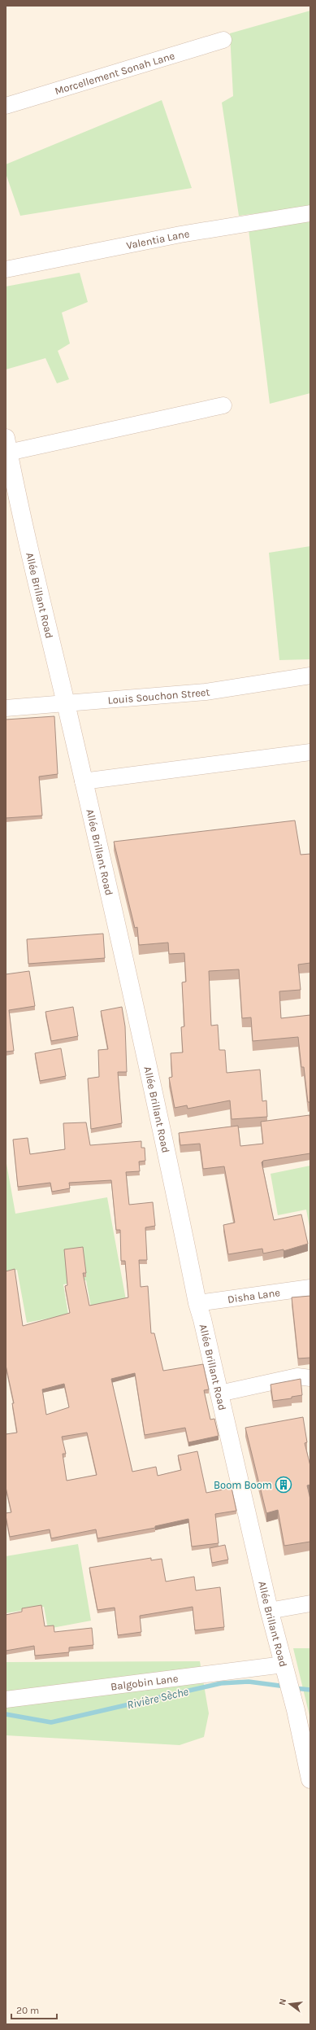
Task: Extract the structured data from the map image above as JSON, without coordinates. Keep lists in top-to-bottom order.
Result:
{
  "streets": {
    "main road": ["Allée Brillant Road"],
    "street": [
      "Morcellement Sonah Lane",
      "Valentia Lane",
      "Louis Souchon Street",
      "Disha Lane",
      "Balgobin Lane"
    ]
  },
  "crossings": [
    ["Allée Brillant Road", "Louis Souchon Street"],
    ["Allée Brillant Road", "Disha Lane"],
    ["Allée Brillant Road", "Balgobin Lane"]
  ],
  "water": ["Rivière Sèche"],
  "places": {
    "building": ["Boom Boom"]
  },
  "scale_bar": "20 m",
  "north": "left"
}
